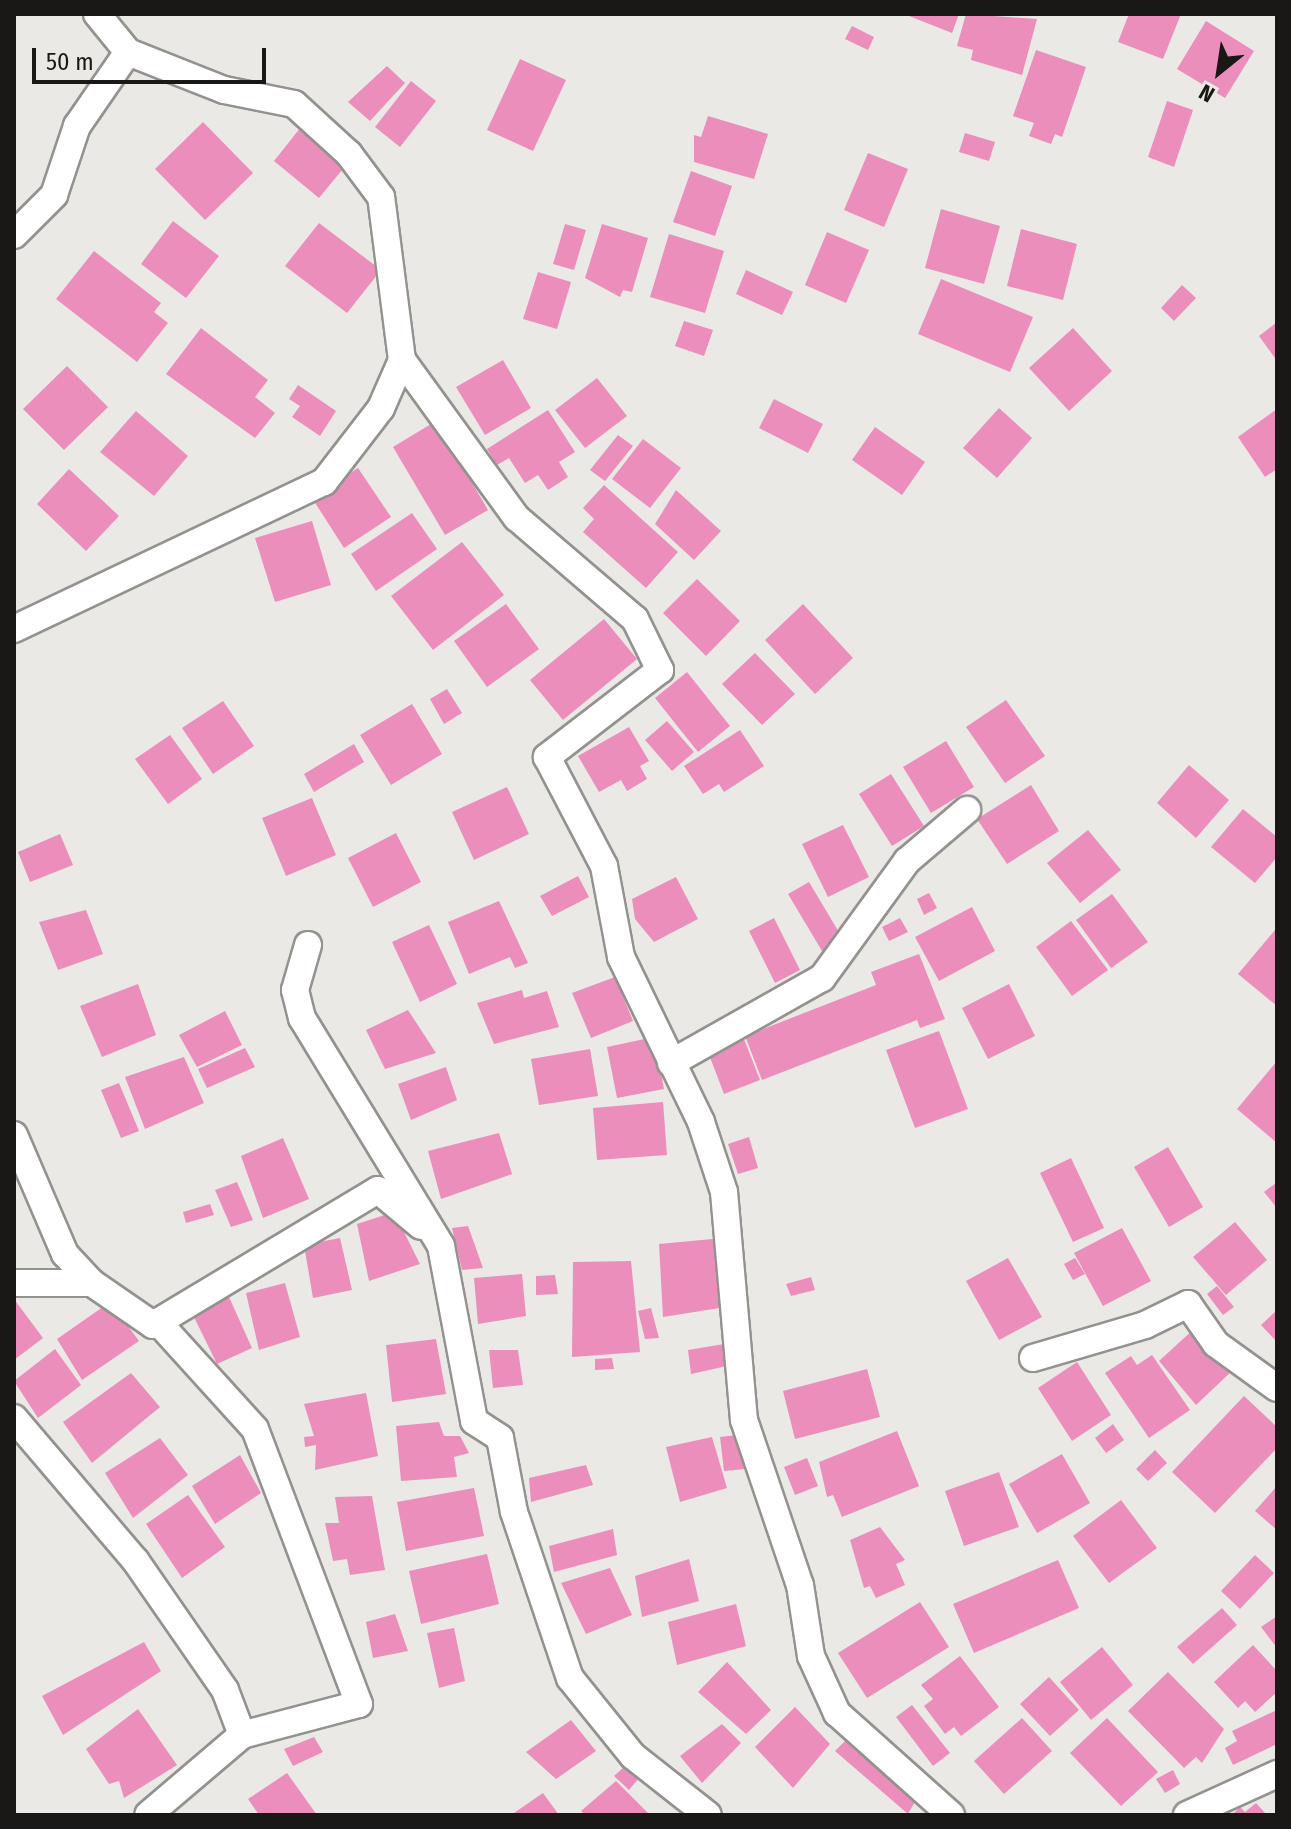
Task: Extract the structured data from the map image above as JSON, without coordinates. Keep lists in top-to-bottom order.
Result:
{
  "scale_bar": "50 m",
  "north": "bottom left"
}
